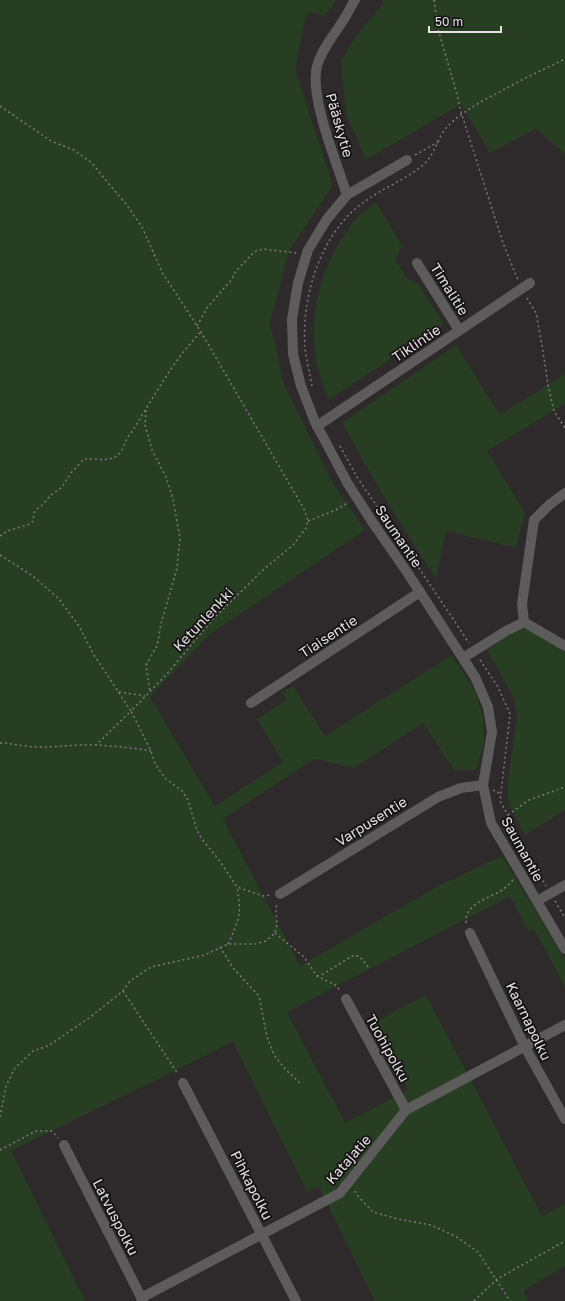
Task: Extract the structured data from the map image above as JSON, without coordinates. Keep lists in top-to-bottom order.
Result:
{
  "streets": {
    "street": [
      "Pääskytie",
      "Timalitie",
      "Tiklintie",
      "Saumantie",
      "Tiaisentie",
      "Varpusentie",
      "Kaarnapolku",
      "Tuohipolku",
      "Katajatie",
      "Pihkapolku",
      "Latvuspolku"
    ],
    "path": ["Ketunlenkki"]
  },
  "crossings": [
    ["Pääskytie", "Saumantie"],
    ["Timalitie", "Tiklintie"],
    ["Tiklintie", "Saumantie"],
    ["Saumantie", "Tiaisentie"],
    ["Saumantie", "Varpusentie"],
    ["Kaarnapolku", "Katajatie"],
    ["Tuohipolku", "Katajatie"],
    ["Katajatie", "Pihkapolku"],
    ["Katajatie", "Latvuspolku"]
  ],
  "scale_bar": "50 m"
}
